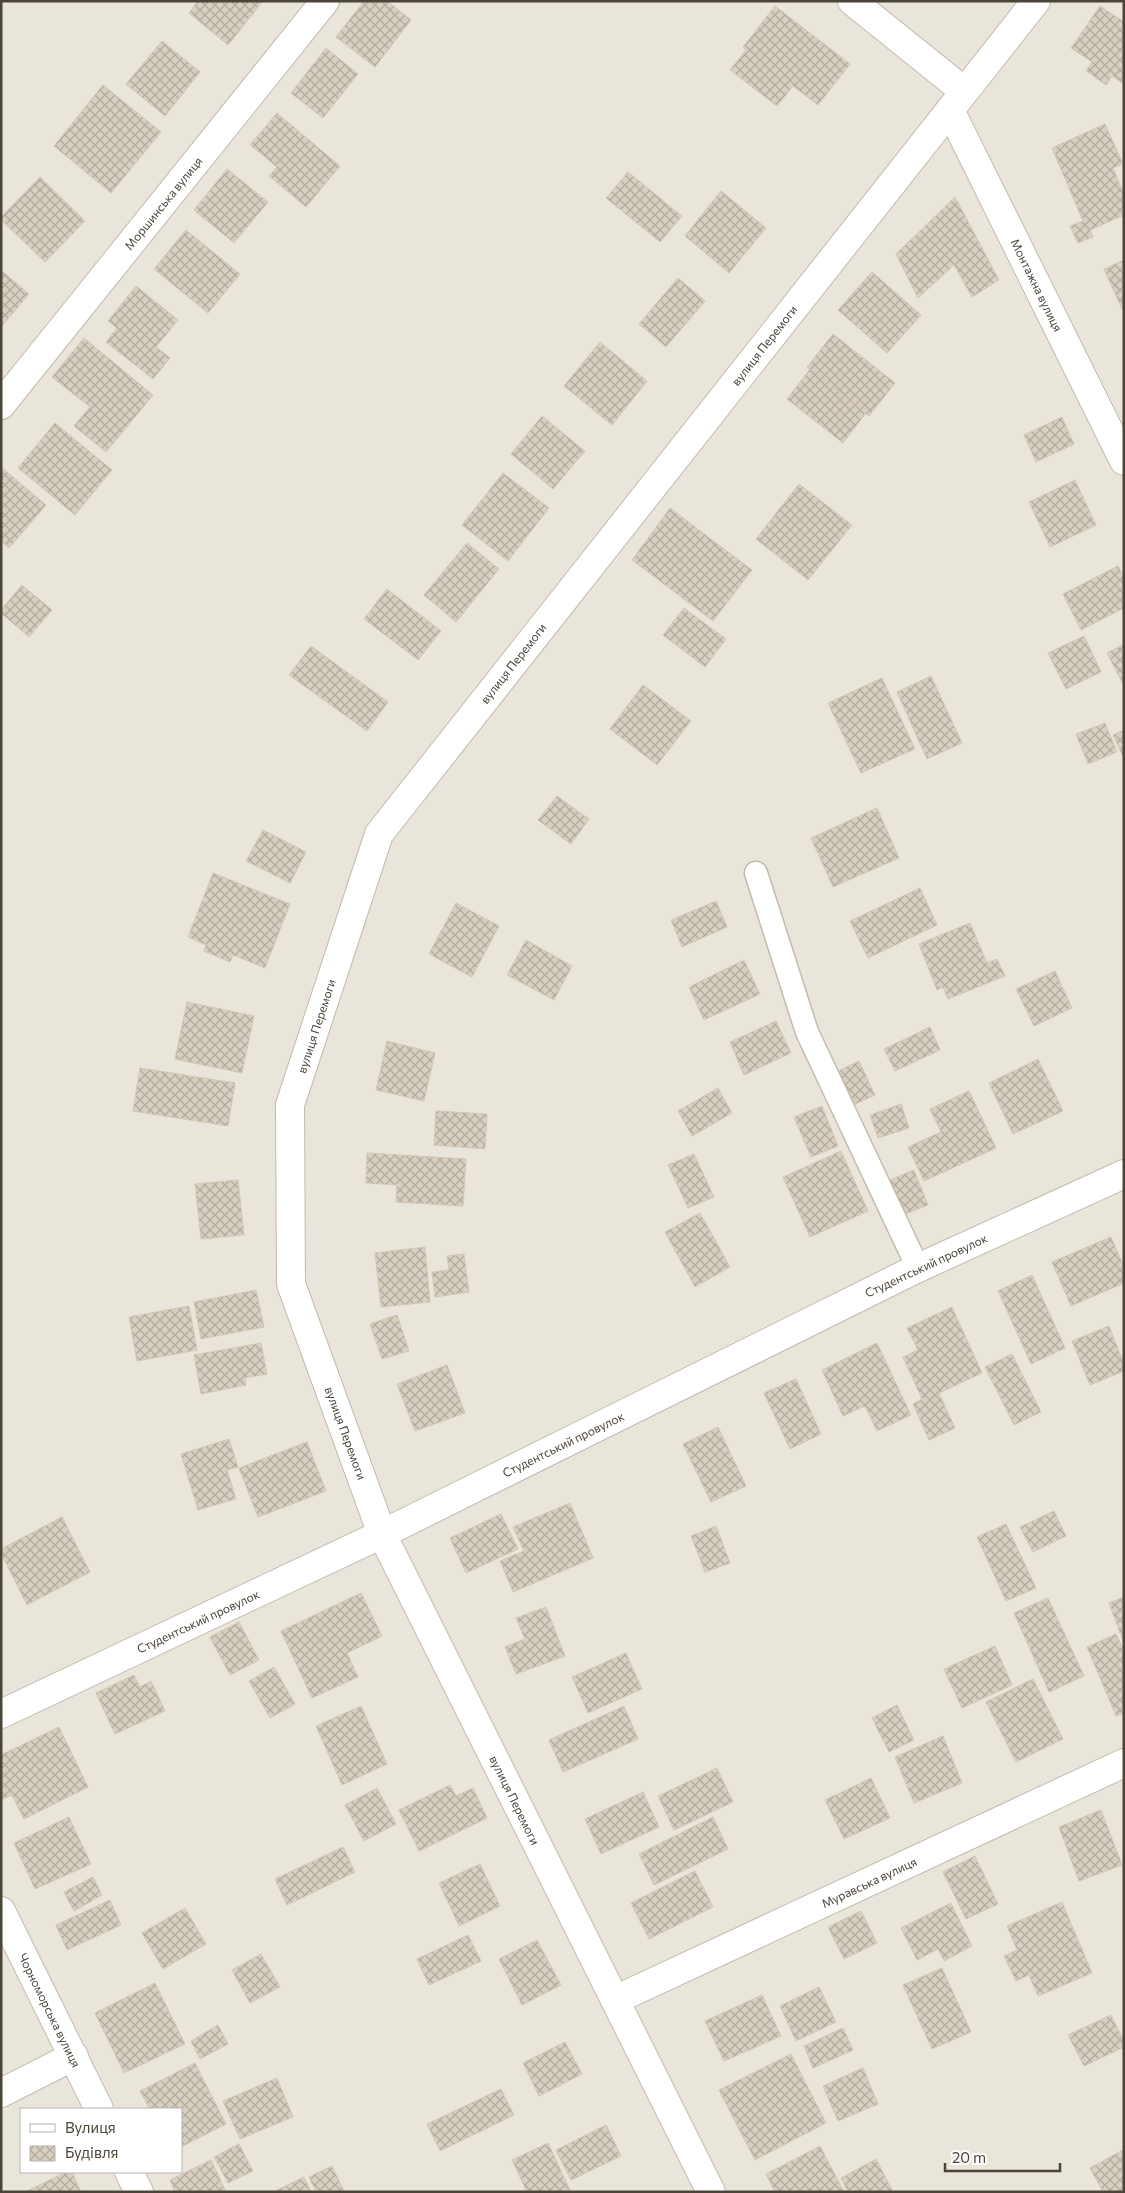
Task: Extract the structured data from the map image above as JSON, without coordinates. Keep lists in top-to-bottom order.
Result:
{
  "streets": {
    "street": [
      "Моршинська вулиця",
      "Монтажна вулиця",
      "вулиця Перемоги",
      "Студентський провулок",
      "Муравська вулиця",
      "Чорноморська вулиця"
    ]
  },
  "crossings": [
    ["Монтажна вулиця", "вулиця Перемоги"],
    ["вулиця Перемоги", "Студентський провулок"],
    ["вулиця Перемоги", "Муравська вулиця"]
  ],
  "legend": ["Вулиця", "Будівля"],
  "scale_bar": "20 m"
}
